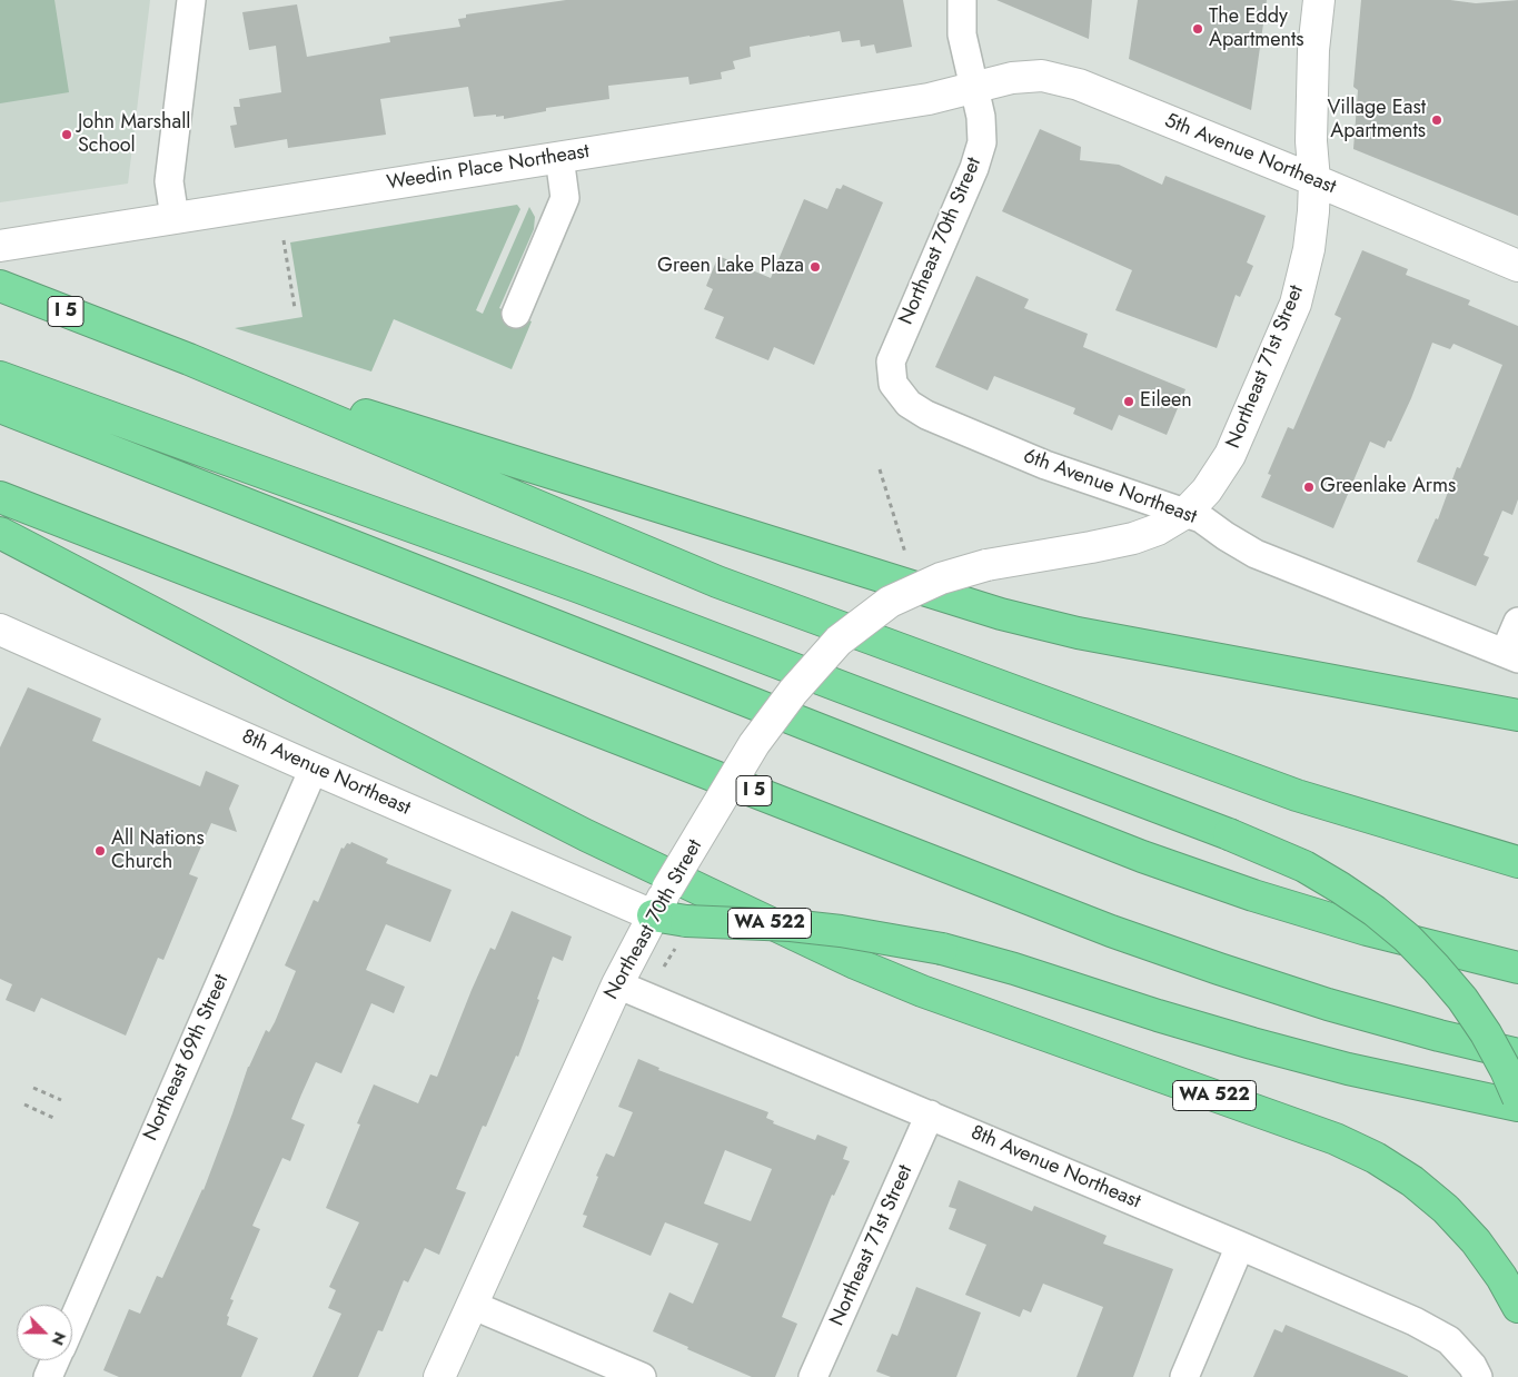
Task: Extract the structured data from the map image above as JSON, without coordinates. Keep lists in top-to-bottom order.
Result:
{
  "streets": {
    "highway": ["I 5", "WA 522"],
    "street": [
      "5th Avenue Northeast",
      "Weedin Place Northeast",
      "Northeast 70th Street",
      "Northeast 71st Street",
      "6th Avenue Northeast",
      "8th Avenue Northeast",
      "Northeast 69th Street"
    ]
  },
  "crossings": [
    ["5th Avenue Northeast", "Weedin Place Northeast"],
    ["5th Avenue Northeast", "Northeast 70th Street"],
    ["5th Avenue Northeast", "Northeast 71st Street"],
    ["Weedin Place Northeast", "Northeast 70th Street"],
    ["Northeast 70th Street", "Northeast 71st Street"],
    ["Northeast 70th Street", "6th Avenue Northeast"],
    ["Northeast 70th Street", "8th Avenue Northeast"],
    ["Northeast 70th Street", "WA 522"],
    ["Northeast 71st Street", "6th Avenue Northeast"],
    ["Northeast 71st Street", "8th Avenue Northeast"],
    ["8th Avenue Northeast", "Northeast 69th Street"]
  ],
  "places": [
    "The Eddy Apartments",
    "Village East Apartments",
    "John Marshall School",
    "Green Lake Plaza",
    "Eileen",
    "Greenlake Arms",
    "All Nations Church"
  ],
  "north": "bottom right"
}
